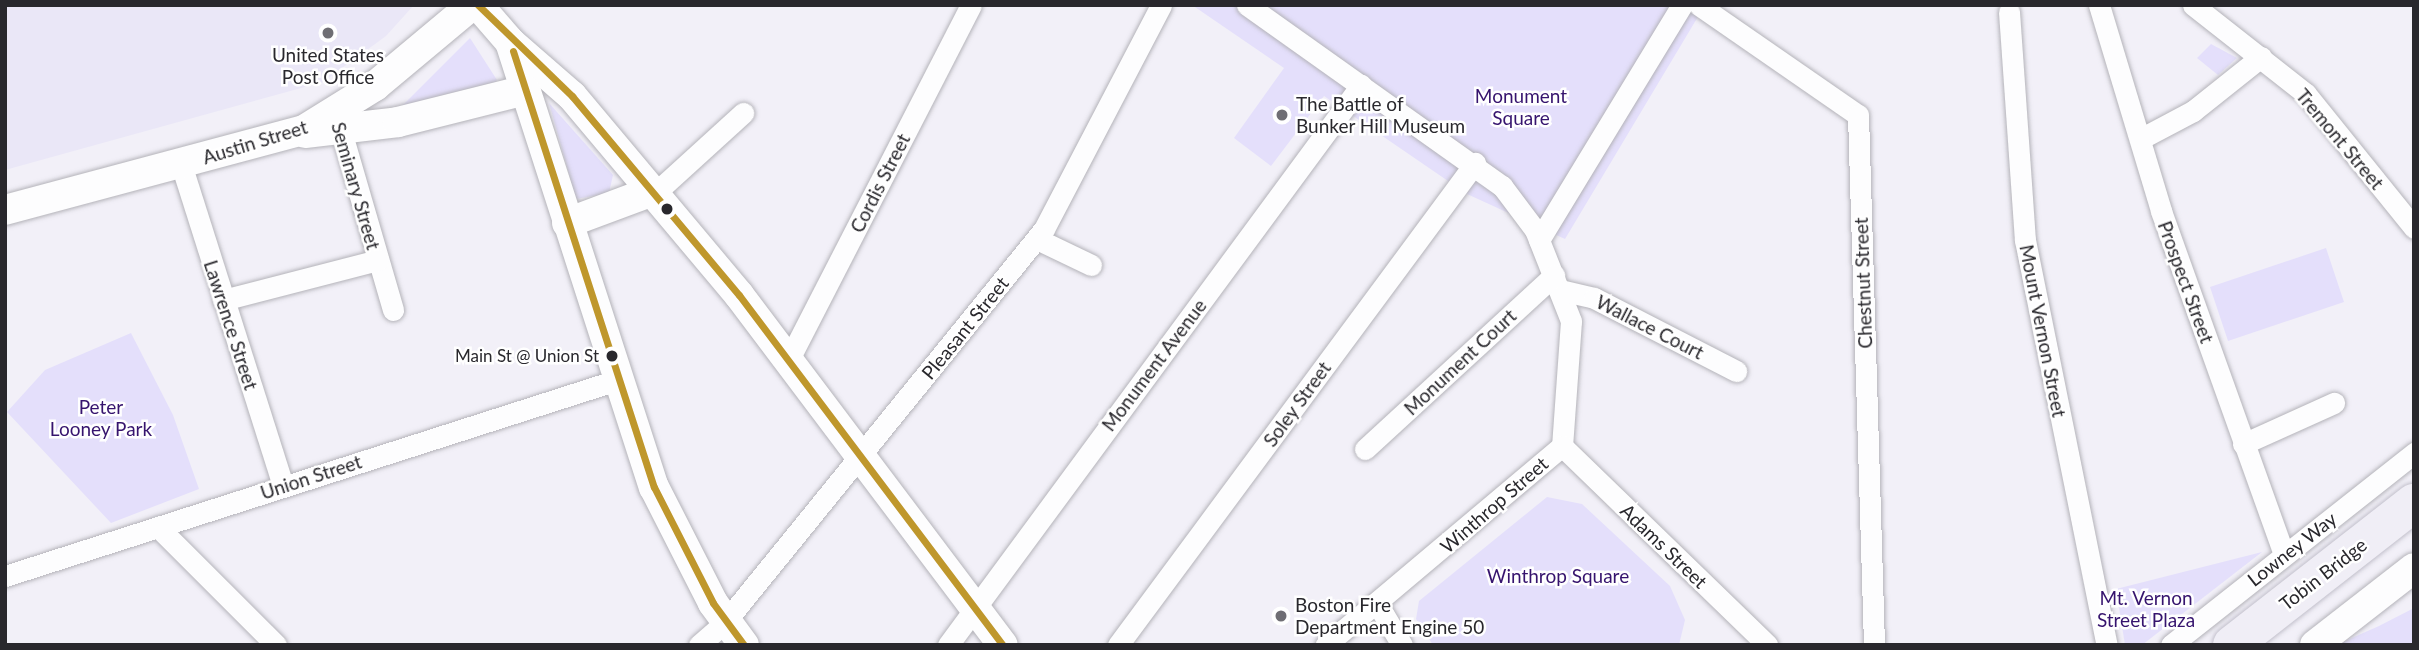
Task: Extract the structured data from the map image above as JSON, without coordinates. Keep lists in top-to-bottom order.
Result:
{
  "streets": {
    "highway": ["Tobin Bridge"],
    "main road": ["Austin Street"],
    "street": [
      "Tremont Street",
      "Cordis Street",
      "Seminary Street",
      "Prospect Street",
      "Chestnut Street",
      "Lawrence Street",
      "Wallace Court",
      "Pleasant Street",
      "Mount Vernon Street",
      "Monument Court",
      "Monument Avenue",
      "Soley Street",
      "Union Street",
      "Winthrop Street",
      "Adams Street",
      "Lowney Way"
    ]
  },
  "crossings": [
    ["Austin Street", "Seminary Street"],
    ["Austin Street", "Lawrence Street"],
    ["Seminary Street", "Lawrence Street"],
    ["Prospect Street", "Lowney Way"],
    ["Lawrence Street", "Union Street"],
    ["Wallace Court", "Monument Court"],
    ["Wallace Court", "Winthrop Street"],
    ["Monument Court", "Winthrop Street"],
    ["Winthrop Street", "Adams Street"]
  ],
  "parks": [
    "Monument Square",
    "Peter Looney Park",
    "Winthrop Square",
    "Mt. Vernon Street Plaza"
  ],
  "places": [
    "United States Post Office",
    "The Battle of Bunker Hill Museum",
    "Main St @ Union St",
    "Boston Fire Department Engine 50"
  ]
}
